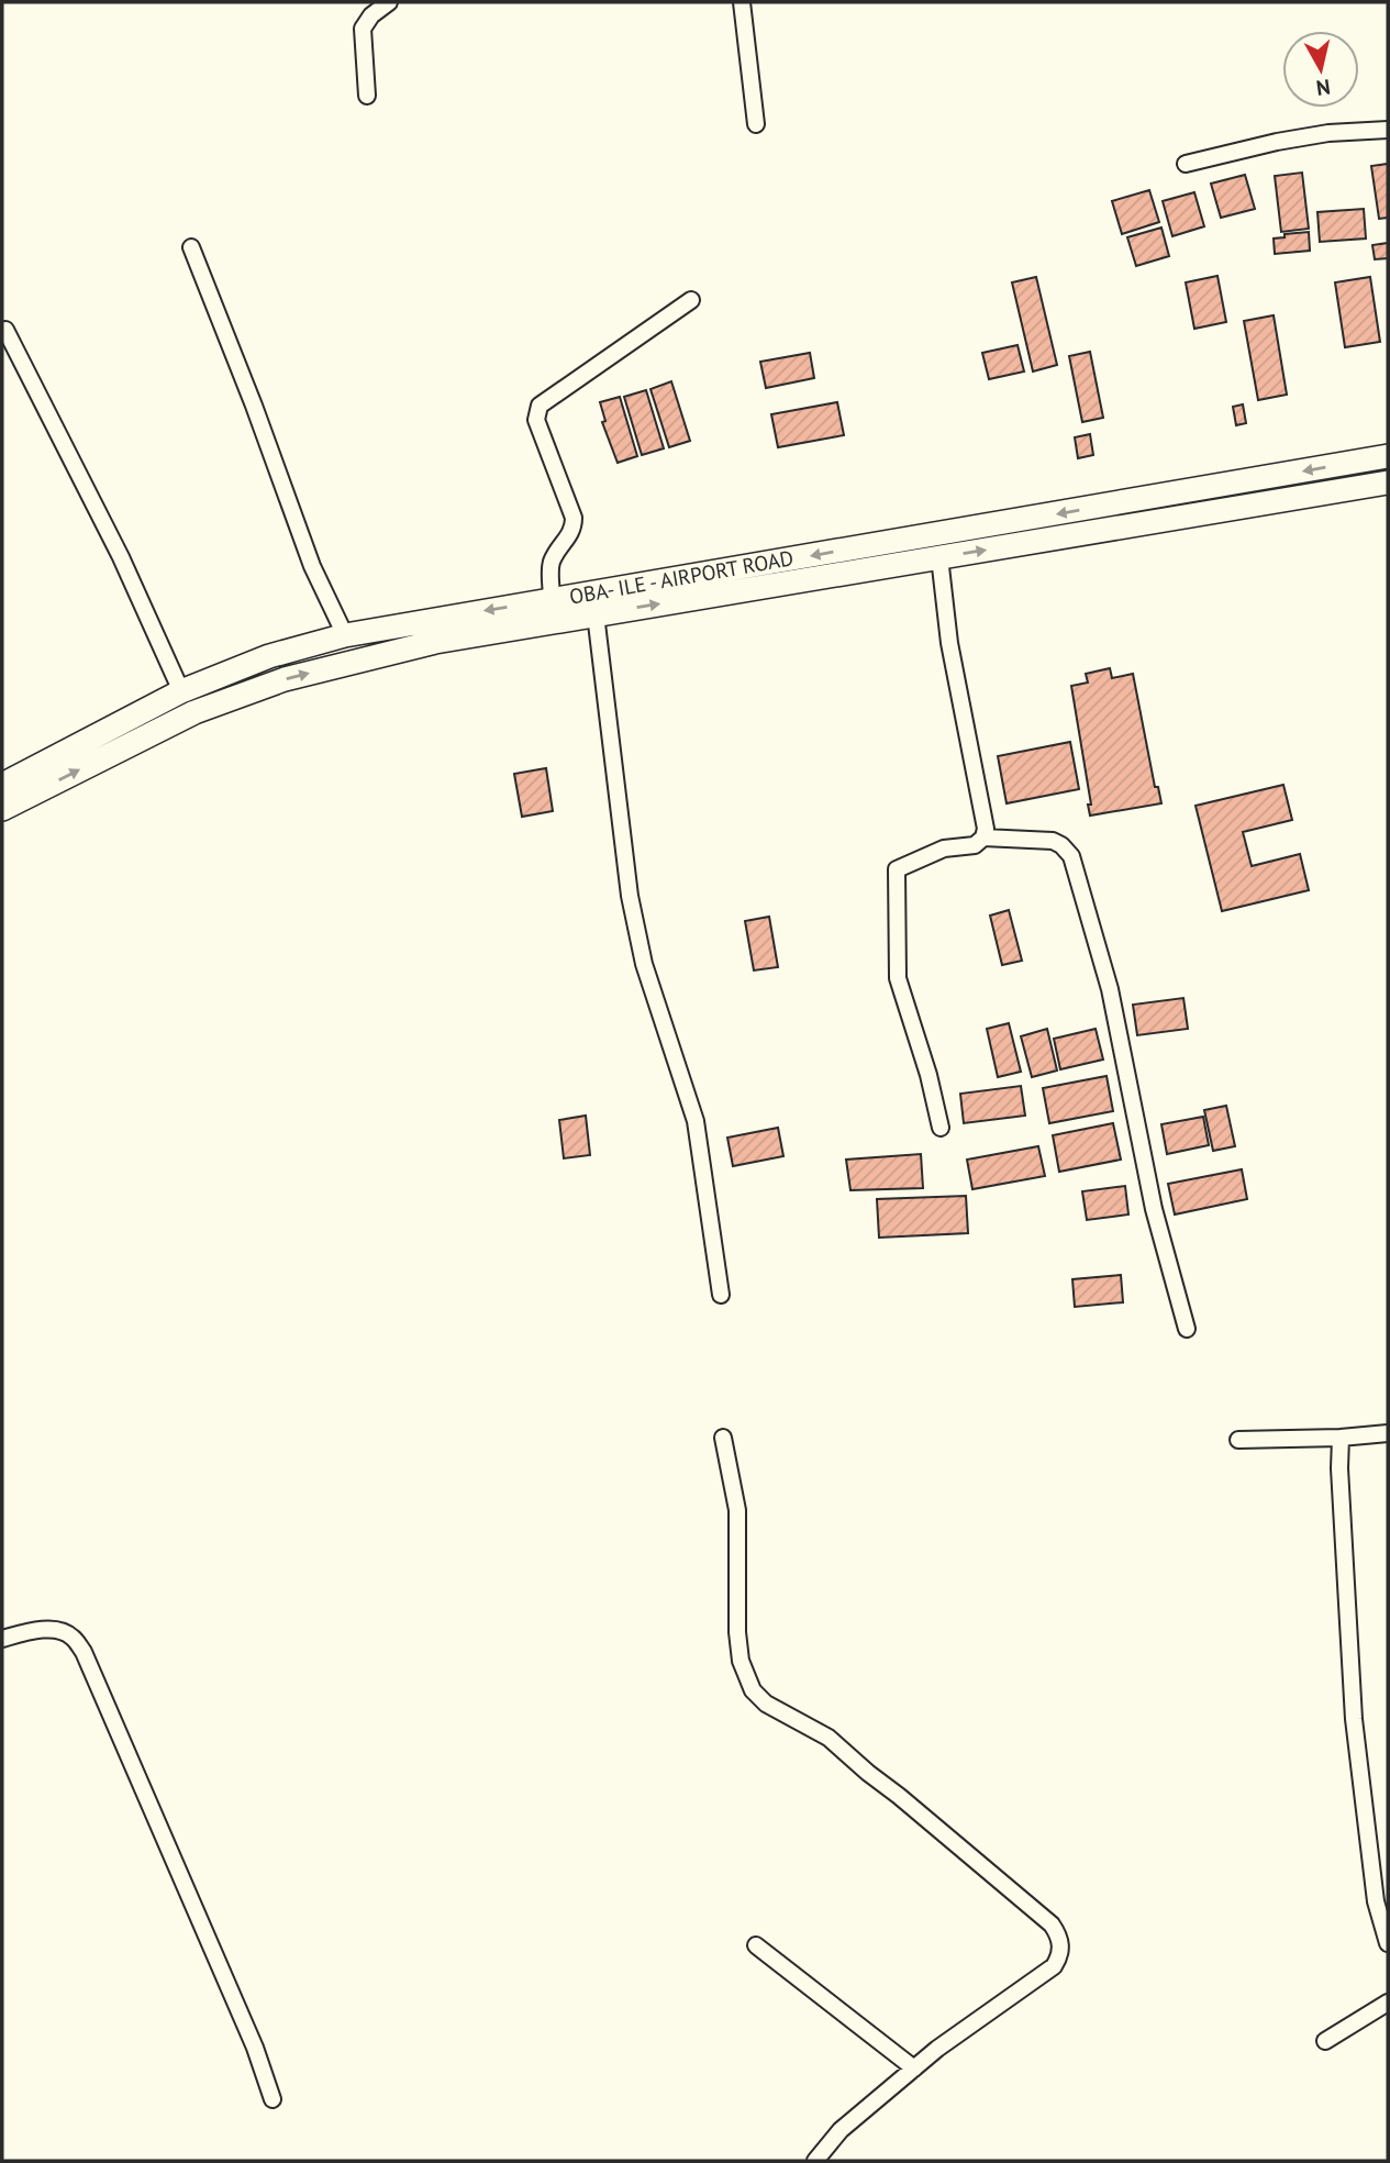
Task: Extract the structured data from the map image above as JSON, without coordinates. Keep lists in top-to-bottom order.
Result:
{
  "streets": {
    "main road": ["OBA- ILE - AIRPORT ROAD"]
  },
  "north": "bottom"
}
